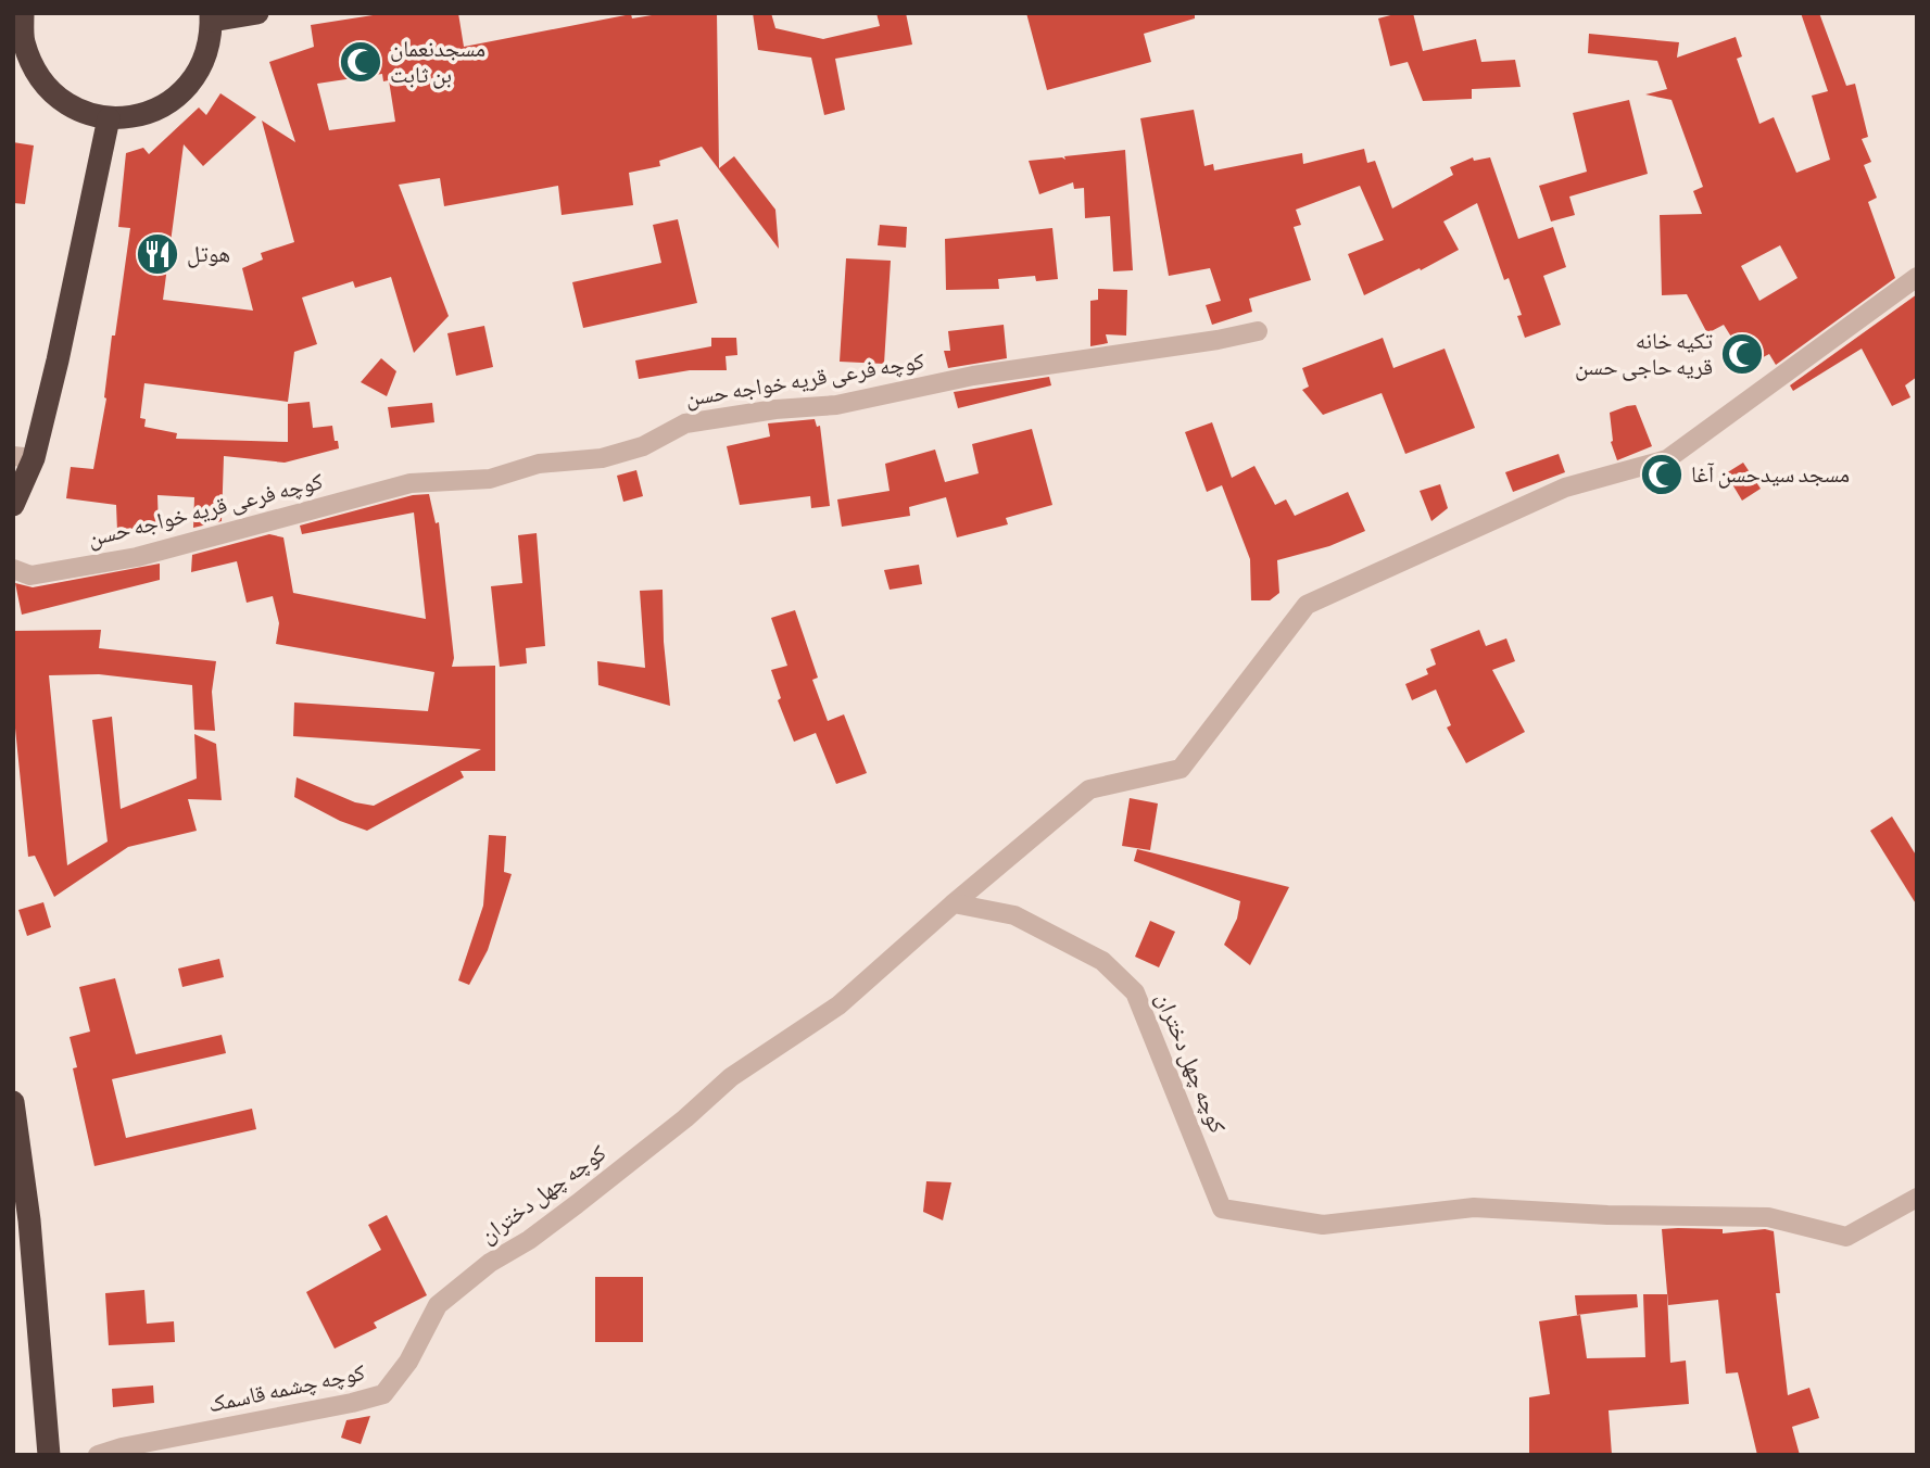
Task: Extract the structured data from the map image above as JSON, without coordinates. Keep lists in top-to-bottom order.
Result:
{
  "streets": {
    "street": ["کوچه فرعی قریه خواجه حسن", "کوچه چهل دختران", "کوچه چشمه قاسمک"]
  },
  "crossings": [
    ["کوچه چهل دختران", "کوچه چشمه قاسمک"]
  ],
  "places": {
    "mosque": ["مسجدنعمان بن ثابت", "تکیه خانه قریه حاجی حسن", "مسجد سیدحسن آغا"],
    "restaurant": ["هوتل"]
  }
}
